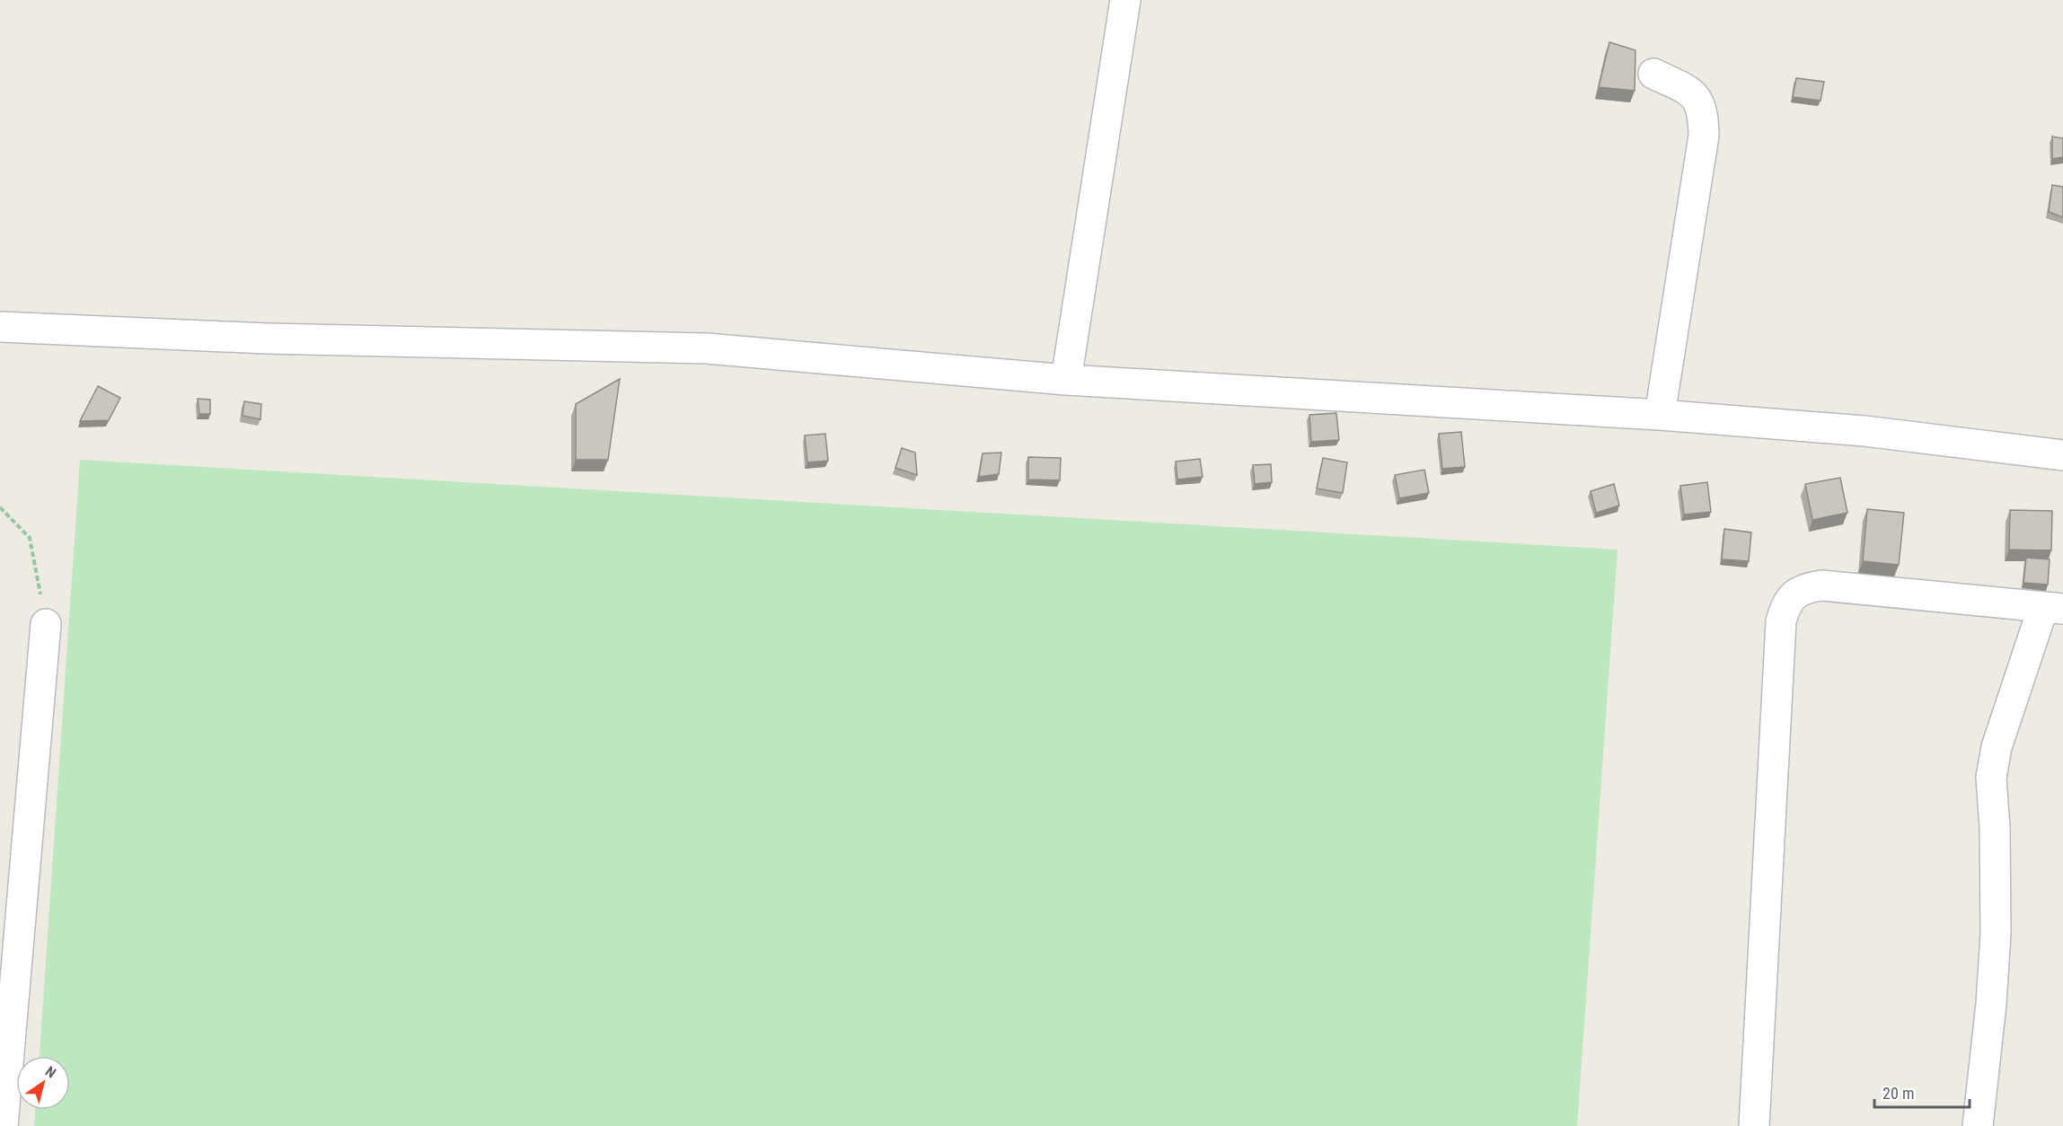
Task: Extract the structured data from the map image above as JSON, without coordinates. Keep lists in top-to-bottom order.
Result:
{
  "scale_bar": "20 m",
  "north": "top right"
}
